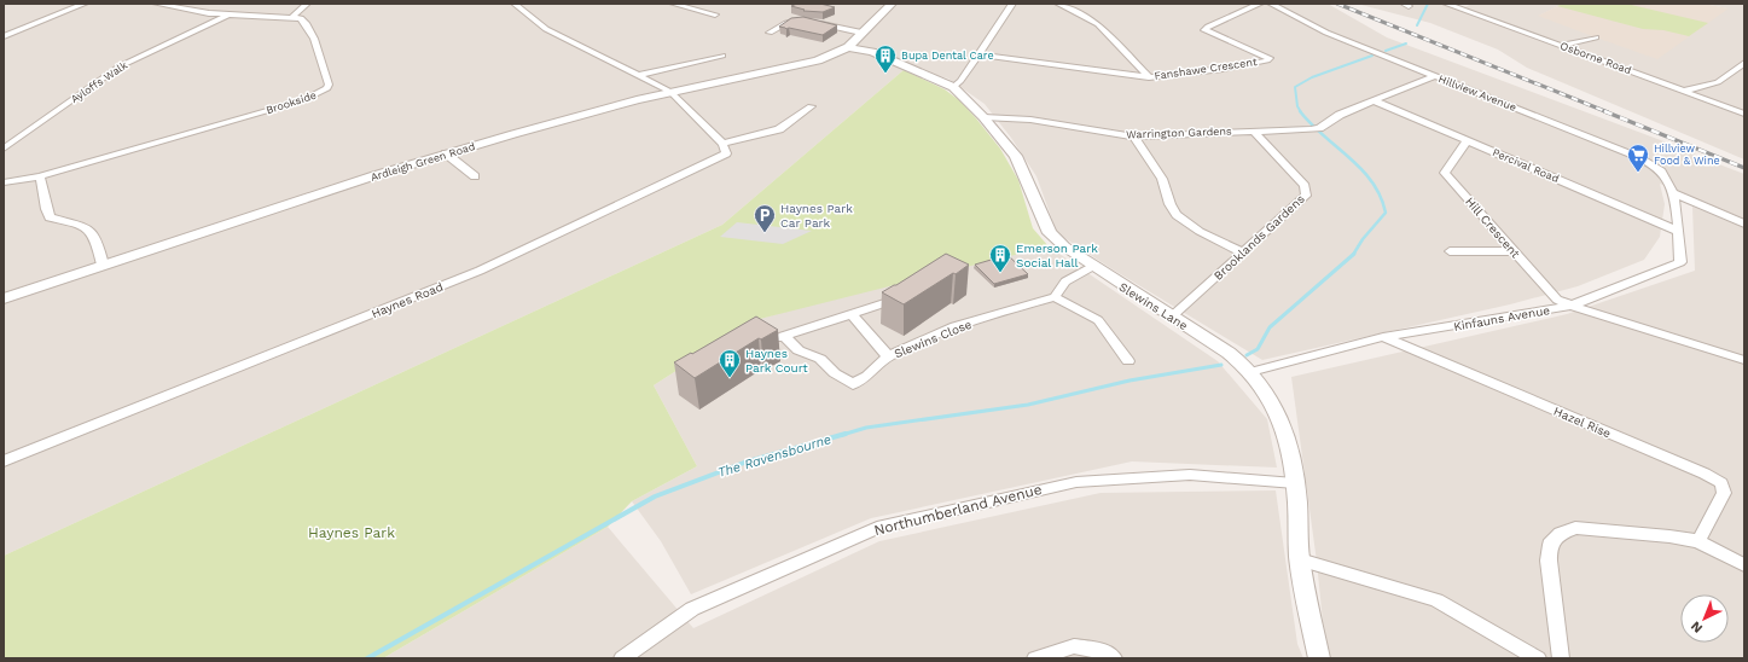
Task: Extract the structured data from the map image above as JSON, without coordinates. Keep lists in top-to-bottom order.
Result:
{
  "streets": {
    "street": [
      "Osborne Road",
      "Fanshawe Crescent",
      "Ayloffs Walk",
      "Hillview Avenue",
      "Brookside",
      "Warrington Gardens",
      "Ardleigh Green Road",
      "Percival Road",
      "Hill Crescent",
      "Brooklands Gardens",
      "Haynes Road",
      "Slewins Lane",
      "Kinfauns Avenue",
      "Slewins Close",
      "Hazel Rise",
      "Northumberland Avenue"
    ]
  },
  "crossings": [
    ["Hillview Avenue", "Kinfauns Avenue"],
    ["Warrington Gardens", "Percival Road"],
    ["Warrington Gardens", "Brooklands Gardens"],
    ["Warrington Gardens", "Slewins Lane"],
    ["Ardleigh Green Road", "Slewins Lane"],
    ["Percival Road", "Hill Crescent"],
    ["Percival Road", "Kinfauns Avenue"],
    ["Hill Crescent", "Kinfauns Avenue"],
    ["Brooklands Gardens", "Slewins Lane"],
    ["Slewins Lane", "Kinfauns Avenue"],
    ["Slewins Lane", "Northumberland Avenue"],
    ["Kinfauns Avenue", "Hazel Rise"]
  ],
  "water": ["The Ravensbourne"],
  "parks": ["Haynes Park"],
  "places": {
    "building": ["Bupa Dental Care", "Emerson Park Social Hall", "Haynes Park Court"],
    "supermarket": ["Hillview Food & Wine"],
    "parking": ["Haynes Park Car Park"]
  },
  "north": "bottom left"
}
